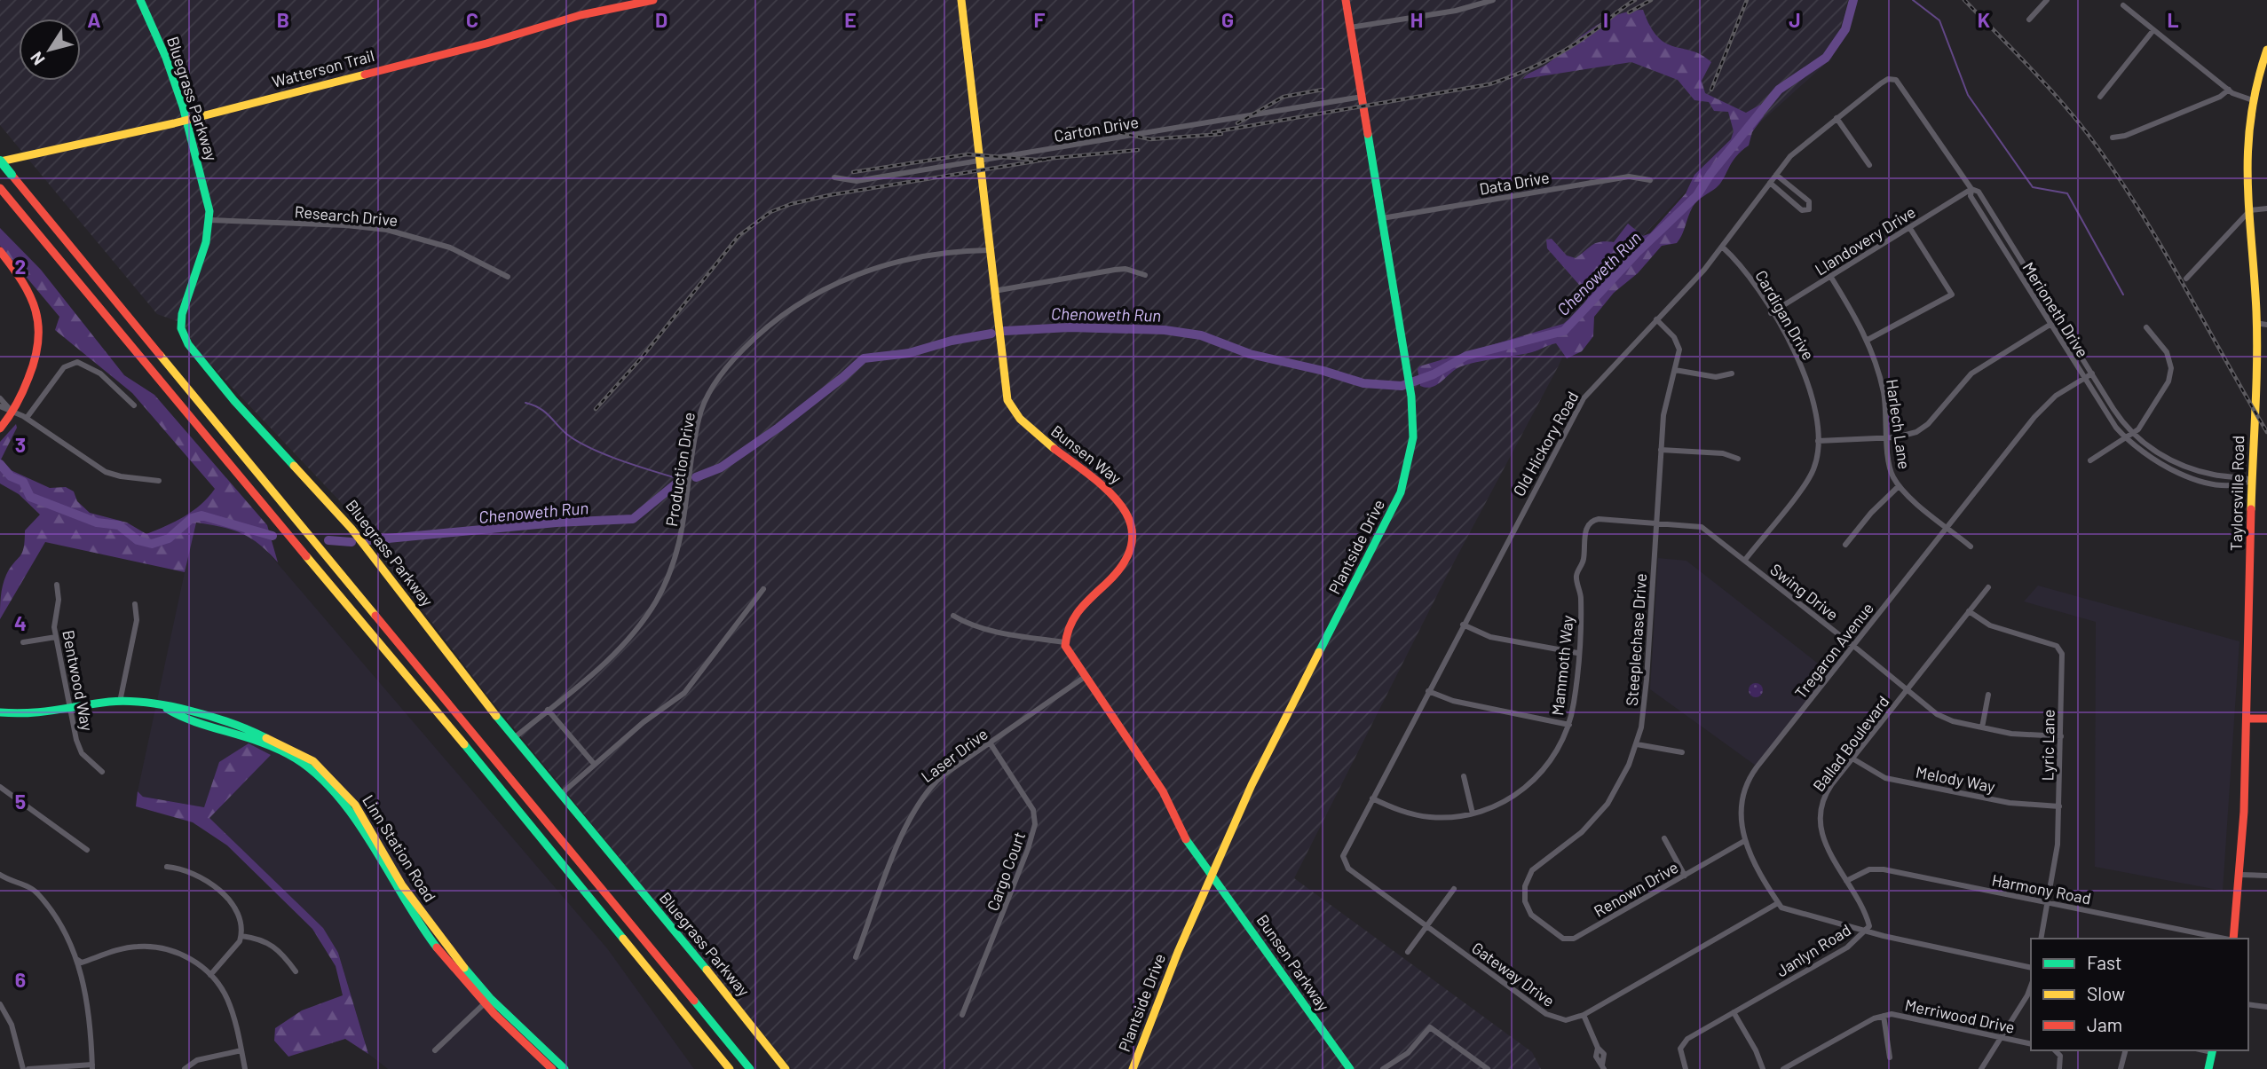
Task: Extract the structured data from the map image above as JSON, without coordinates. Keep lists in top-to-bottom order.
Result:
{
  "streets": {
    "main road": [
      "Watterson Trail",
      "Bluegrass Parkway",
      "Bunsen Way",
      "Taylorsville Road",
      "Plantside Drive",
      "Linn Station Road",
      "Bunsen Parkway"
    ],
    "street": [
      "Carton Drive",
      "Data Drive",
      "Research Drive",
      "Llandovery Drive",
      "Merioneth Drive",
      "Cardigan Drive",
      "Harlech Lane",
      "Old Hickory Road",
      "Production Drive",
      "Swing Drive",
      "Steeplechase Drive",
      "Tregaron Avenue",
      "Mammoth Way",
      "Bentwood Way",
      "Ballad Boulevard",
      "Lyric Lane",
      "Laser Drive",
      "Melody Way",
      "Cargo Court",
      "Renown Drive",
      "Harmony Road",
      "Janlyn Road",
      "Gateway Drive",
      "Merriwood Drive"
    ]
  },
  "crossings": [
    ["Watterson Trail", "Bluegrass Parkway"],
    ["Bluegrass Parkway", "Research Drive"],
    ["Bluegrass Parkway", "Production Drive"],
    ["Carton Drive", "Bunsen Way"],
    ["Carton Drive", "Plantside Drive"],
    ["Data Drive", "Plantside Drive"],
    ["Llandovery Drive", "Merioneth Drive"],
    ["Llandovery Drive", "Cardigan Drive"],
    ["Llandovery Drive", "Harlech Lane"],
    ["Merioneth Drive", "Old Hickory Road"],
    ["Merioneth Drive", "Taylorsville Road"],
    ["Merioneth Drive", "Tregaron Avenue"],
    ["Cardigan Drive", "Old Hickory Road"],
    ["Cardigan Drive", "Swing Drive"],
    ["Harlech Lane", "Tregaron Avenue"],
    ["Old Hickory Road", "Steeplechase Drive"],
    ["Old Hickory Road", "Mammoth Way"],
    ["Old Hickory Road", "Gateway Drive"],
    ["Bunsen Way", "Production Drive"],
    ["Plantside Drive", "Bunsen Parkway"],
    ["Swing Drive", "Steeplechase Drive"],
    ["Swing Drive", "Tregaron Avenue"],
    ["Swing Drive", "Mammoth Way"],
    ["Swing Drive", "Ballad Boulevard"],
    ["Swing Drive", "Lyric Lane"],
    ["Steeplechase Drive", "Renown Drive"],
    ["Tregaron Avenue", "Renown Drive"],
    ["Tregaron Avenue", "Gateway Drive"],
    ["Bentwood Way", "Linn Station Road"],
    ["Ballad Boulevard", "Lyric Lane"],
    ["Ballad Boulevard", "Melody Way"],
    ["Ballad Boulevard", "Harmony Road"],
    ["Ballad Boulevard", "Janlyn Road"],
    ["Lyric Lane", "Melody Way"],
    ["Lyric Lane", "Harmony Road"],
    ["Laser Drive", "Cargo Court"]
  ],
  "water": ["Chenoweth Run"],
  "legend": ["Fast", "Slow", "Jam"],
  "north": "bottom left",
  "grid": {
    "columns": [
      "A",
      "B",
      "C",
      "D",
      "E",
      "F",
      "G",
      "H",
      "I",
      "J",
      "K",
      "L"
    ],
    "rows": [
      "2",
      "3",
      "4",
      "5",
      "6"
    ]
  }
}
